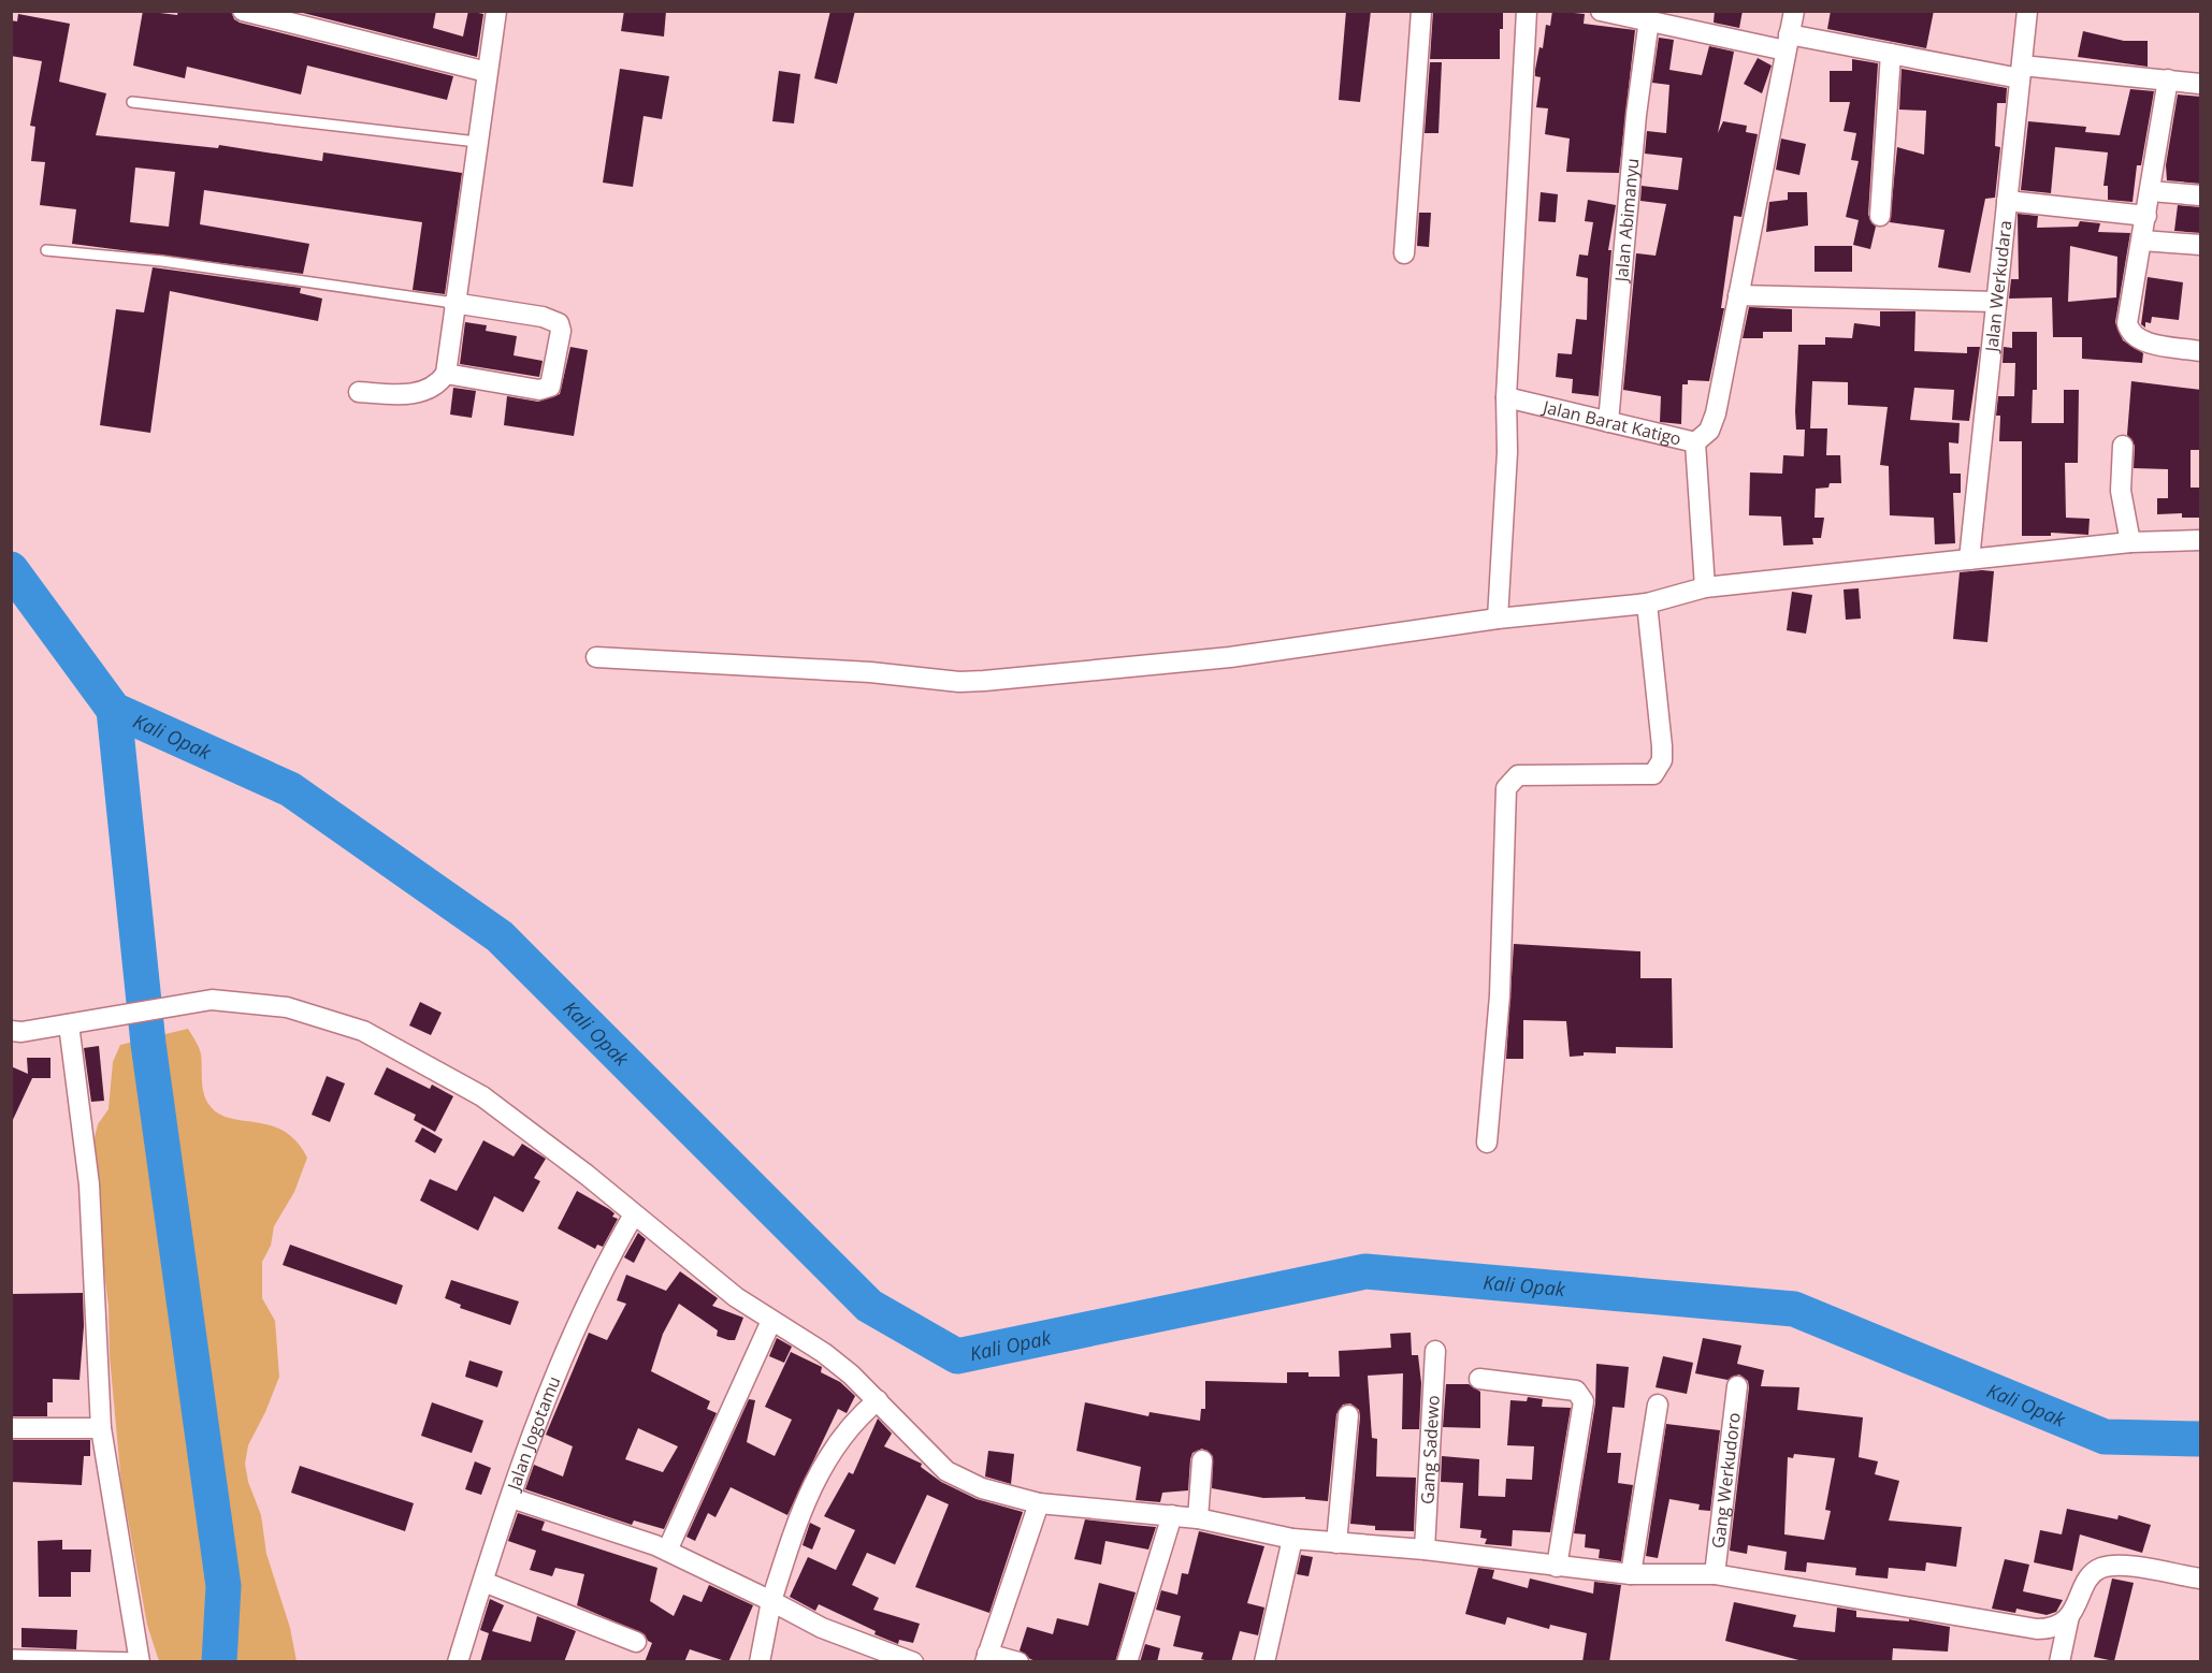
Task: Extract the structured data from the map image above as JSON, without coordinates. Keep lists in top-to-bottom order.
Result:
{
  "streets": {
    "street": [
      "Jalan Abimanyu",
      "Jalan Werkudara",
      "Jalan Barat Katigo",
      "Jalan Jogotamu",
      "Gang Sadewo",
      "Gang Werkudoro"
    ]
  },
  "crossings": [
    ["Jalan Abimanyu", "Jalan Barat Katigo"]
  ],
  "water": ["Kali Opak"]
}
